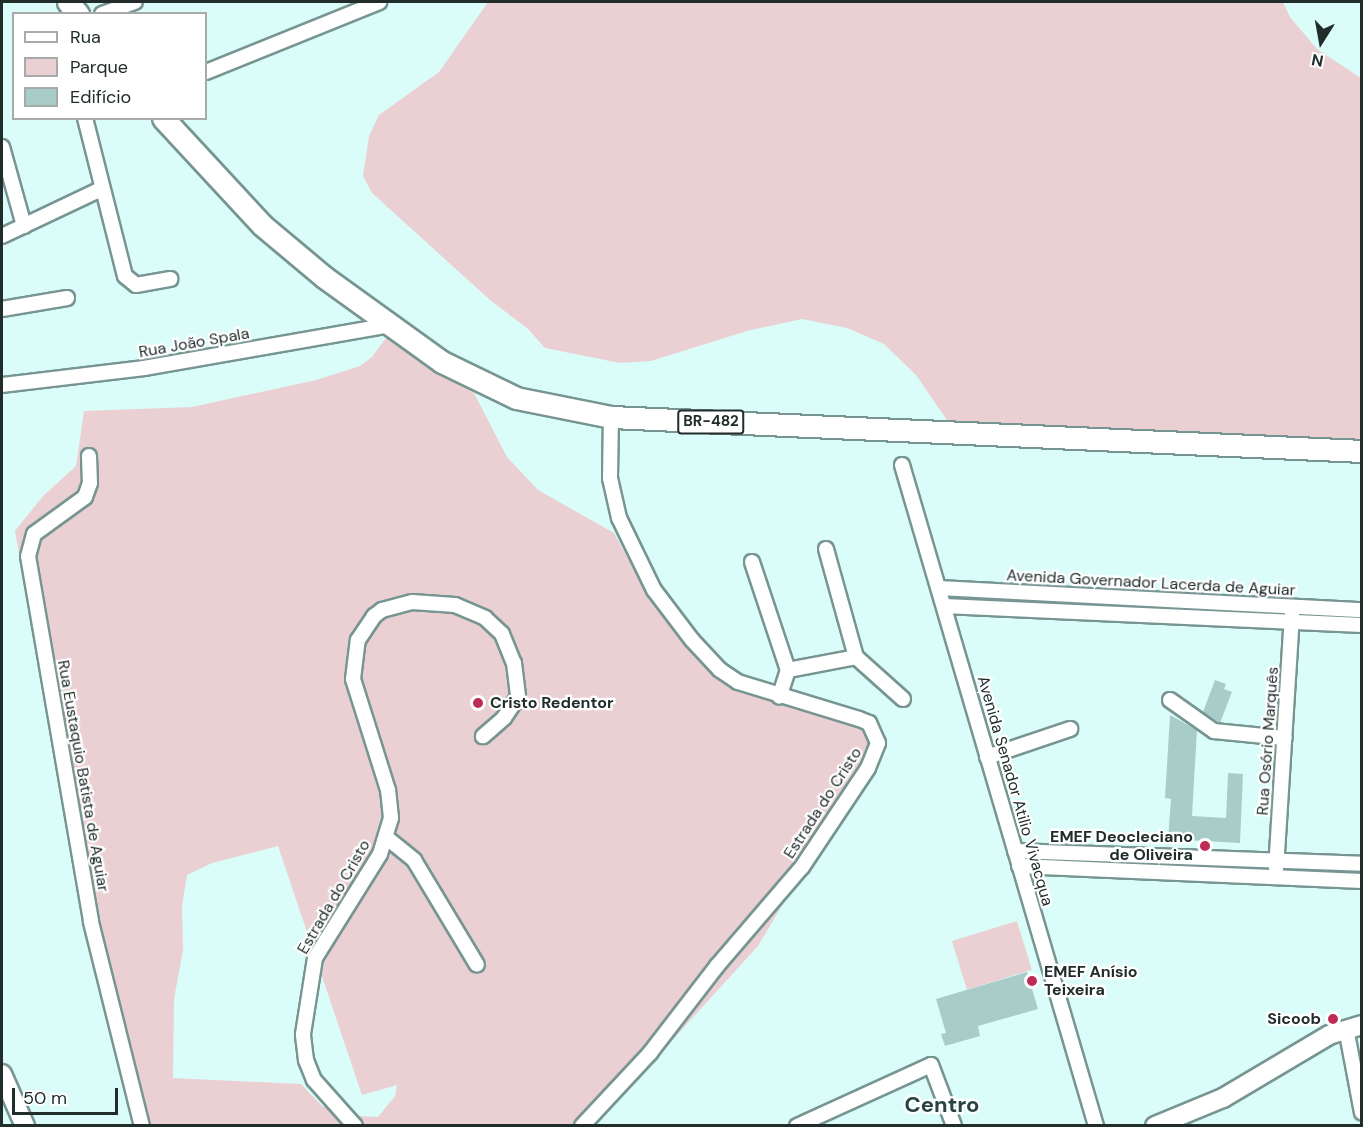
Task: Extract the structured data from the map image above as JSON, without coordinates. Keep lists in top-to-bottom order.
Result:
{
  "streets": {
    "highway": ["BR-482"],
    "street": [
      "Rua João Spala",
      "Avenida Governador Lacerda de Aguiar",
      "Rua Osório Marquês",
      "Rua Eustaquio Batista de Aguiar",
      "Avenida Senador Atilio Vivacqua",
      "Estrada do Cristo"
    ]
  },
  "crossings": [
    ["Rua João Spala", "BR-482"],
    ["BR-482", "Estrada do Cristo"],
    ["Avenida Governador Lacerda de Aguiar", "Rua Osório Marquês"],
    ["Avenida Governador Lacerda de Aguiar", "Avenida Senador Atilio Vivacqua"]
  ],
  "districts": ["Centro"],
  "places": [
    "Cristo Redentor",
    "EMEF Deocleciano de Oliveira",
    "EMEF Anísio Teixeira",
    "Sicoob"
  ],
  "legend": ["Rua", "Parque", "Edifício"],
  "scale_bar": "50 m",
  "north": "bottom"
}
